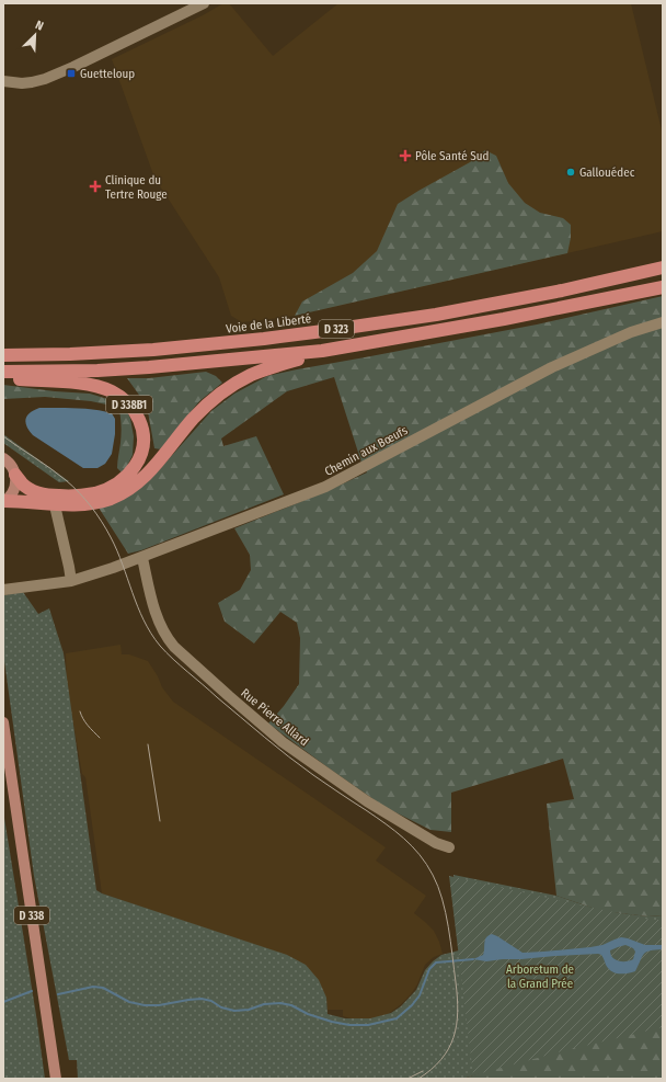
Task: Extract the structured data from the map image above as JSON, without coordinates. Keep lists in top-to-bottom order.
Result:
{
  "streets": {
    "highway": ["Voie de la Liberté", "D 323", "D 338B1"],
    "main road": ["D 338"],
    "street": ["Chemin aux Bœufs", "Rue Pierre Allard"]
  },
  "crossings": [
    ["Chemin aux Bœufs", "Rue Pierre Allard"]
  ],
  "parks": ["Arboretum de la Grand Prée"],
  "places": {
    "transit": ["Guetteloup"],
    "health": ["Pôle Santé Sud", "Clinique du Tertre Rouge"],
    "other": ["Gallouédec"]
  },
  "north": "top right"
}
